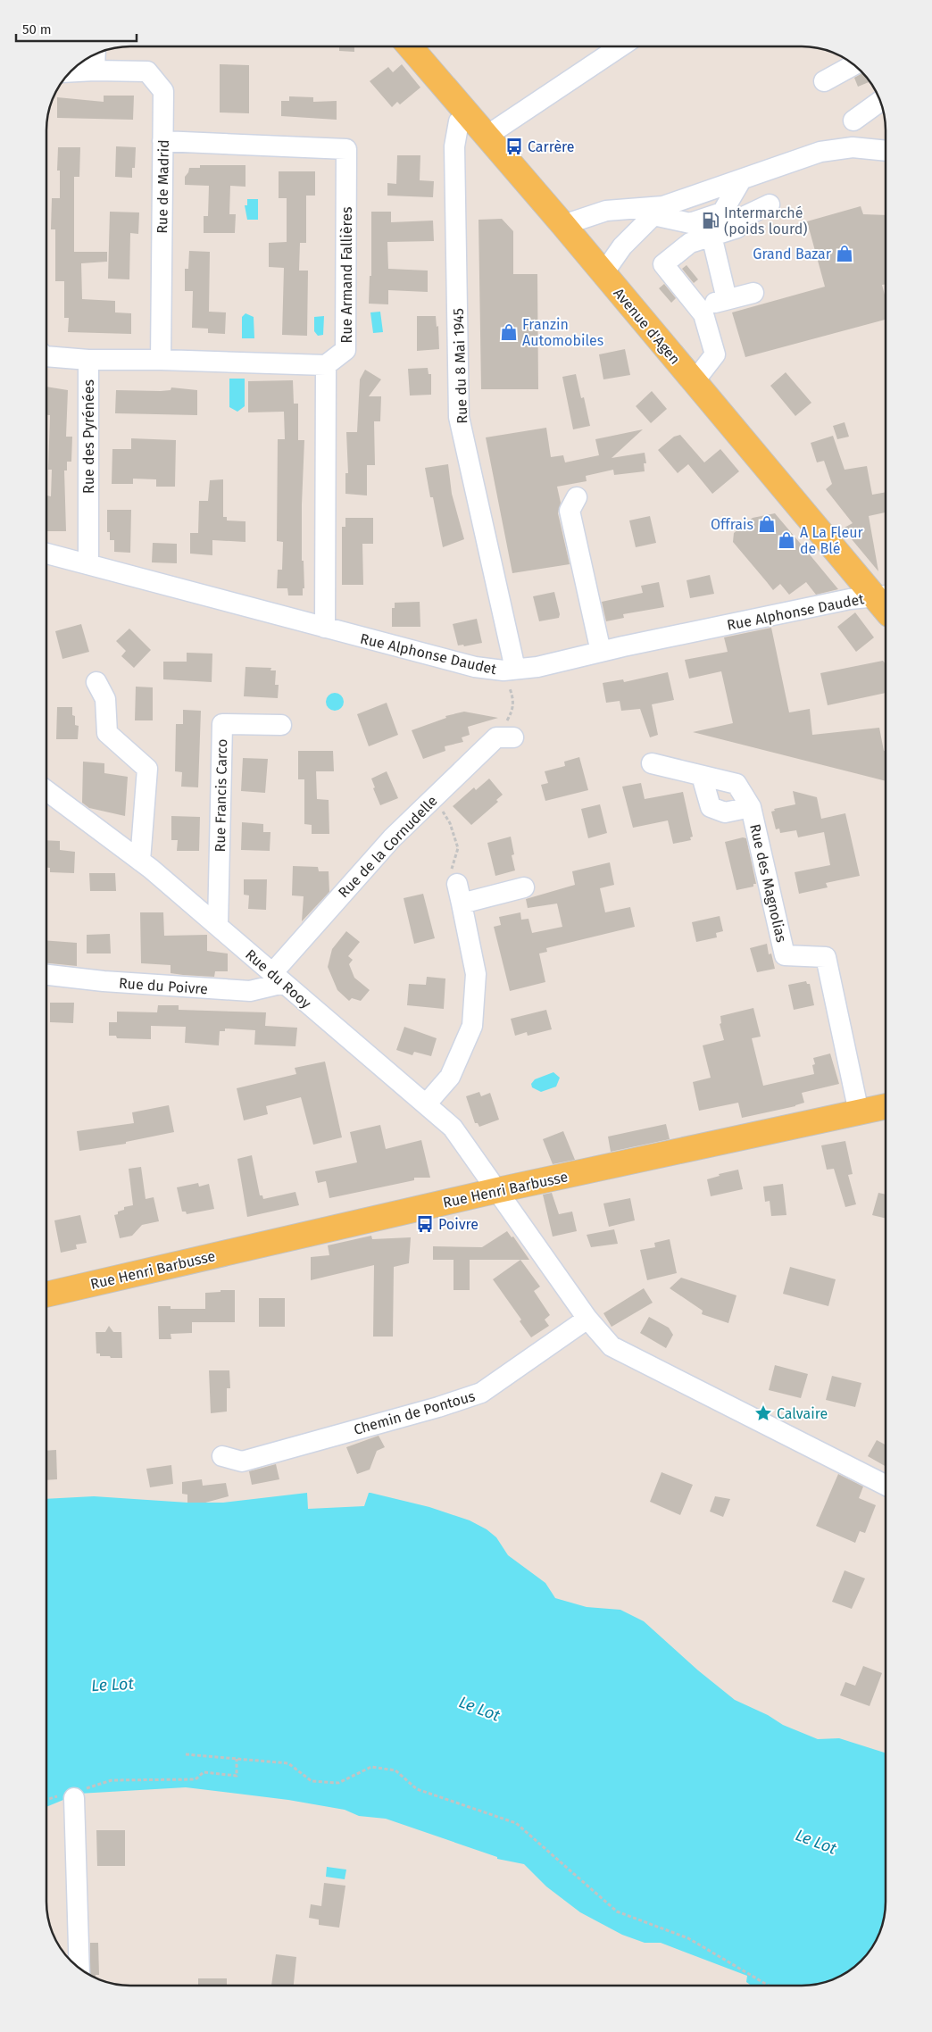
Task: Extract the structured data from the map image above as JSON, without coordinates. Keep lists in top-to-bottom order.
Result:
{
  "streets": {
    "main road": ["Avenue d'Agen", "Rue Henri Barbusse"],
    "street": [
      "Rue de Madrid",
      "Rue Armand Fallières",
      "Rue du 8 Mai 1945",
      "Rue des Pyrénées",
      "Rue Alphonse Daudet",
      "Rue Francis Carco",
      "Rue de la Cornudelle",
      "Rue des Magnolias",
      "Rue du Rooy",
      "Rue du Poivre",
      "Chemin de Pontous"
    ]
  },
  "crossings": [
    ["Rue de Madrid", "Rue Armand Fallières"],
    ["Avenue d'Agen", "Rue du 8 Mai 1945"],
    ["Avenue d'Agen", "Rue Alphonse Daudet"],
    ["Rue du 8 Mai 1945", "Rue Alphonse Daudet"],
    ["Rue des Pyrénées", "Rue Alphonse Daudet"],
    ["Rue Francis Carco", "Rue du Rooy"],
    ["Rue de la Cornudelle", "Rue du Rooy"],
    ["Rue de la Cornudelle", "Rue du Poivre"],
    ["Rue des Magnolias", "Rue Henri Barbusse"],
    ["Rue du Rooy", "Rue du Poivre"],
    ["Rue du Rooy", "Rue Henri Barbusse"],
    ["Rue du Rooy", "Chemin de Pontous"]
  ],
  "water": ["Le Lot"],
  "places": {
    "bus stop": ["Carrère", "Poivre"],
    "fuel station": ["Intermarché (poids lourd)"],
    "shop": [
      "Grand Bazar",
      "Franzin Automobiles",
      "Offrais",
      "A La Fleur de Blé"
    ],
    "place": ["Calvaire"]
  },
  "scale_bar": "50 m"
}
